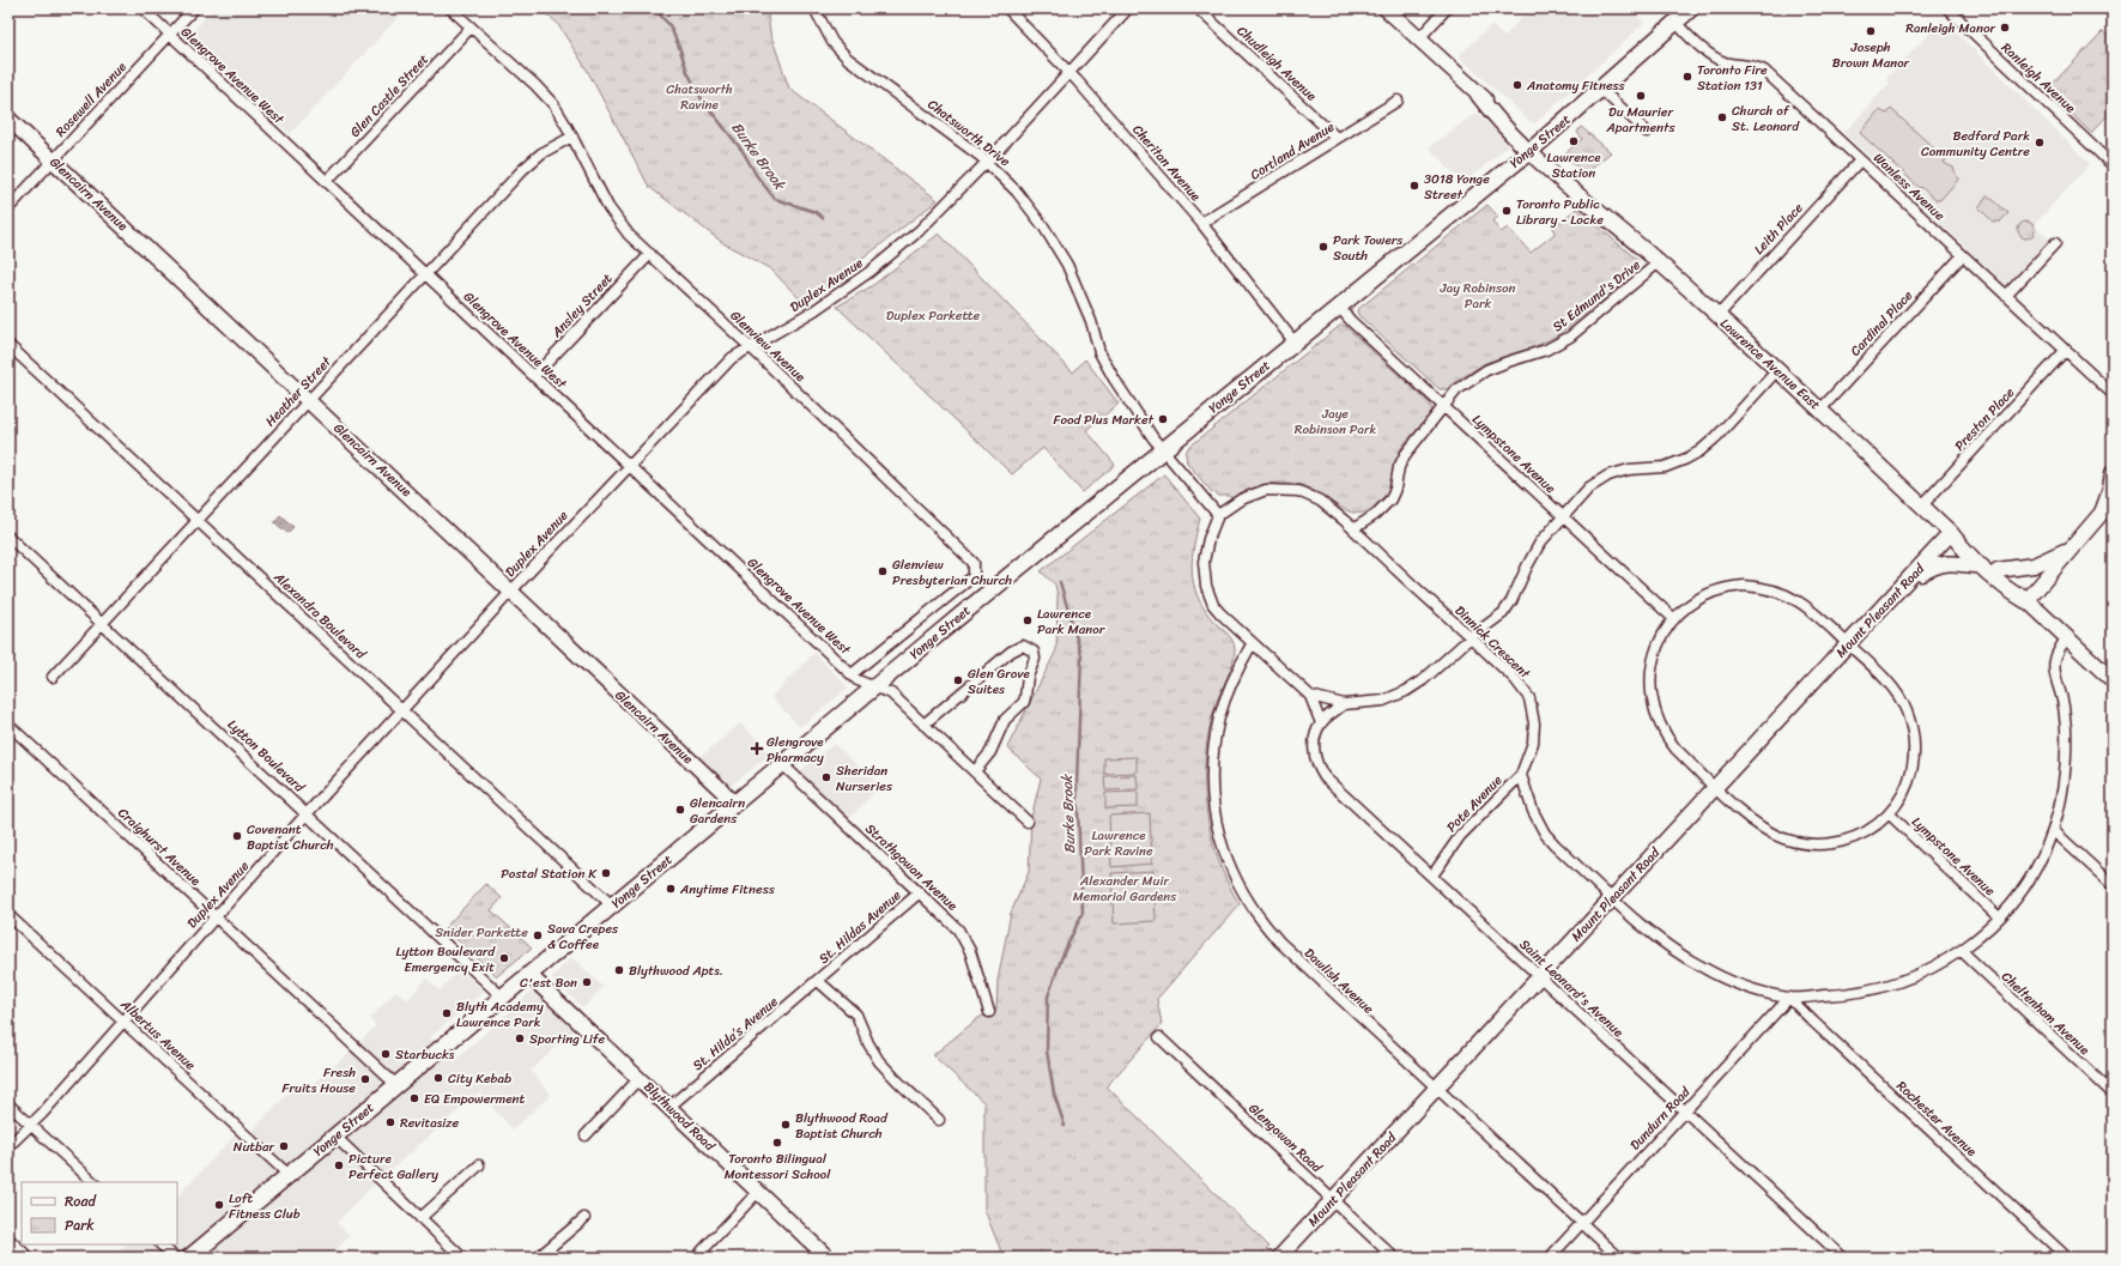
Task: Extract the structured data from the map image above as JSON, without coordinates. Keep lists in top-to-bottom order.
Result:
{
  "streets": {
    "main road": [
      "Yonge Street",
      "Glencairn Avenue",
      "Lawrence Avenue East",
      "Mount Pleasant Road",
      "Blythwood Road"
    ],
    "street": [
      "Chudleigh Avenue",
      "Glengrove Avenue West",
      "Ranleigh Avenue",
      "Glen Castle Street",
      "Rosewell Avenue",
      "Chatsworth Drive",
      "Cortland Avenue",
      "Cheritan Avenue",
      "Wanless Avenue",
      "Leith Place",
      "Duplex Avenue",
      "St Edmund's Drive",
      "Ansley Street",
      "Cardinal Place",
      "Glenview Avenue",
      "Heather Street",
      "Preston Place",
      "Lympstone Avenue",
      "Alexandra Boulevard",
      "Dinnick Crescent",
      "Lytton Boulevard",
      "Pote Avenue",
      "Craighurst Avenue",
      "Strathgowan Avenue",
      "St. Hildas Avenue",
      "Dawlish Avenue",
      "Saint Leonard's Avenue",
      "Cheltenham Avenue",
      "St. Hilda’s Avenue",
      "Albertus Avenue",
      "Dundurn Road",
      "Rochester Avenue",
      "Glengowan Road"
    ]
  },
  "crossings": [
    ["Chudleigh Avenue", "Cortland Avenue"],
    ["Glengrove Avenue West", "Glen Castle Street"],
    ["Glengrove Avenue West", "Rosewell Avenue"],
    ["Glengrove Avenue West", "Yonge Street"],
    ["Glengrove Avenue West", "Duplex Avenue"],
    ["Glengrove Avenue West", "Ansley Street"],
    ["Glengrove Avenue West", "Glenview Avenue"],
    ["Glengrove Avenue West", "Heather Street"],
    ["Glen Castle Street", "Glenview Avenue"],
    ["Rosewell Avenue", "Glencairn Avenue"],
    ["Chatsworth Drive", "Yonge Street"],
    ["Chatsworth Drive", "Duplex Avenue"],
    ["Yonge Street", "Cheritan Avenue"],
    ["Yonge Street", "Wanless Avenue"],
    ["Yonge Street", "Glencairn Avenue"],
    ["Yonge Street", "Lawrence Avenue East"],
    ["Yonge Street", "Lympstone Avenue"],
    ["Yonge Street", "Alexandra Boulevard"],
    ["Yonge Street", "Lytton Boulevard"],
    ["Yonge Street", "Craighurst Avenue"],
    ["Yonge Street", "Strathgowan Avenue"],
    ["Yonge Street", "Albertus Avenue"],
    ["Yonge Street", "Blythwood Road"],
    ["Cortland Avenue", "Cheritan Avenue"],
    ["Cheritan Avenue", "Duplex Avenue"],
    ["Wanless Avenue", "Leith Place"],
    ["Wanless Avenue", "Cardinal Place"],
    ["Wanless Avenue", "Preston Place"],
    ["Glencairn Avenue", "Duplex Avenue"],
    ["Glencairn Avenue", "Heather Street"],
    ["Leith Place", "Lawrence Avenue East"],
    ["Duplex Avenue", "Glenview Avenue"],
    ["Duplex Avenue", "Alexandra Boulevard"],
    ["Duplex Avenue", "Lytton Boulevard"],
    ["Duplex Avenue", "Craighurst Avenue"],
    ["Duplex Avenue", "Albertus Avenue"],
    ["St Edmund's Drive", "Lawrence Avenue East"],
    ["St Edmund's Drive", "Lympstone Avenue"],
    ["St Edmund's Drive", "Dinnick Crescent"],
    ["Ansley Street", "Glenview Avenue"],
    ["Cardinal Place", "Lawrence Avenue East"],
    ["Glenview Avenue", "Heather Street"],
    ["Lawrence Avenue East", "Preston Place"],
    ["Lawrence Avenue East", "Mount Pleasant Road"],
    ["Heather Street", "Alexandra Boulevard"],
    ["Heather Street", "Lytton Boulevard"],
    ["Mount Pleasant Road", "Dawlish Avenue"],
    ["Mount Pleasant Road", "Saint Leonard's Avenue"],
    ["Mount Pleasant Road", "Glengowan Road"],
    ["Dinnick Crescent", "Pote Avenue"],
    ["Pote Avenue", "Saint Leonard's Avenue"],
    ["Strathgowan Avenue", "St. Hildas Avenue"],
    ["St. Hildas Avenue", "St. Hilda’s Avenue"],
    ["Dawlish Avenue", "Dundurn Road"],
    ["Saint Leonard's Avenue", "Dundurn Road"],
    ["St. Hilda’s Avenue", "Blythwood Road"],
    ["Dundurn Road", "Rochester Avenue"]
  ],
  "water": ["Burke Brook"],
  "parks": [
    "Chatsworth Ravine",
    "Jay Robinson Park",
    "Duplex Parkette",
    "Jaye Robinson Park",
    "Lawrence Park Ravine",
    "Alexander Muir Memorial Gardens",
    "Snider Parkette"
  ],
  "places": {
    "other": [
      "Ranleigh Manor",
      "Joseph Brown Manor",
      "Toronto Fire Station 131",
      "Anatomy Fitness",
      "Du Maurier Apartments",
      "Church of St. Leonard",
      "Lawrence Station",
      "Bedford Park Community Centre",
      "3018 Yonge Street",
      "Toronto Public Library - Locke",
      "Park Towers South",
      "Food Plus Market",
      "Glenview Presbyterian Church",
      "Lawrence Park Manor",
      "Glen Grove Suites",
      "Sheridan Nurseries",
      "Glencairn Gardens",
      "Covenant Baptist Church",
      "Postal Station K",
      "Anytime Fitness",
      "Sava Crepes & Coffee",
      "Lytton Boulevard Emergency Exit",
      "Blythwood Apts.",
      "C'est Bon",
      "Blyth Academy Lawrence Park",
      "Sporting Life",
      "Starbucks",
      "City Kebab",
      "Fresh Fruits House",
      "EQ Empowerment",
      "Revitasize",
      "Blythwood Road Baptist Church",
      "Toronto Bilingual Montessori School",
      "Nutbar",
      "Picture Perfect Gallery",
      "Loft Fitness Club"
    ],
    "health": ["Glengrove Pharmacy"]
  },
  "legend": ["Road", "Park"]
}
